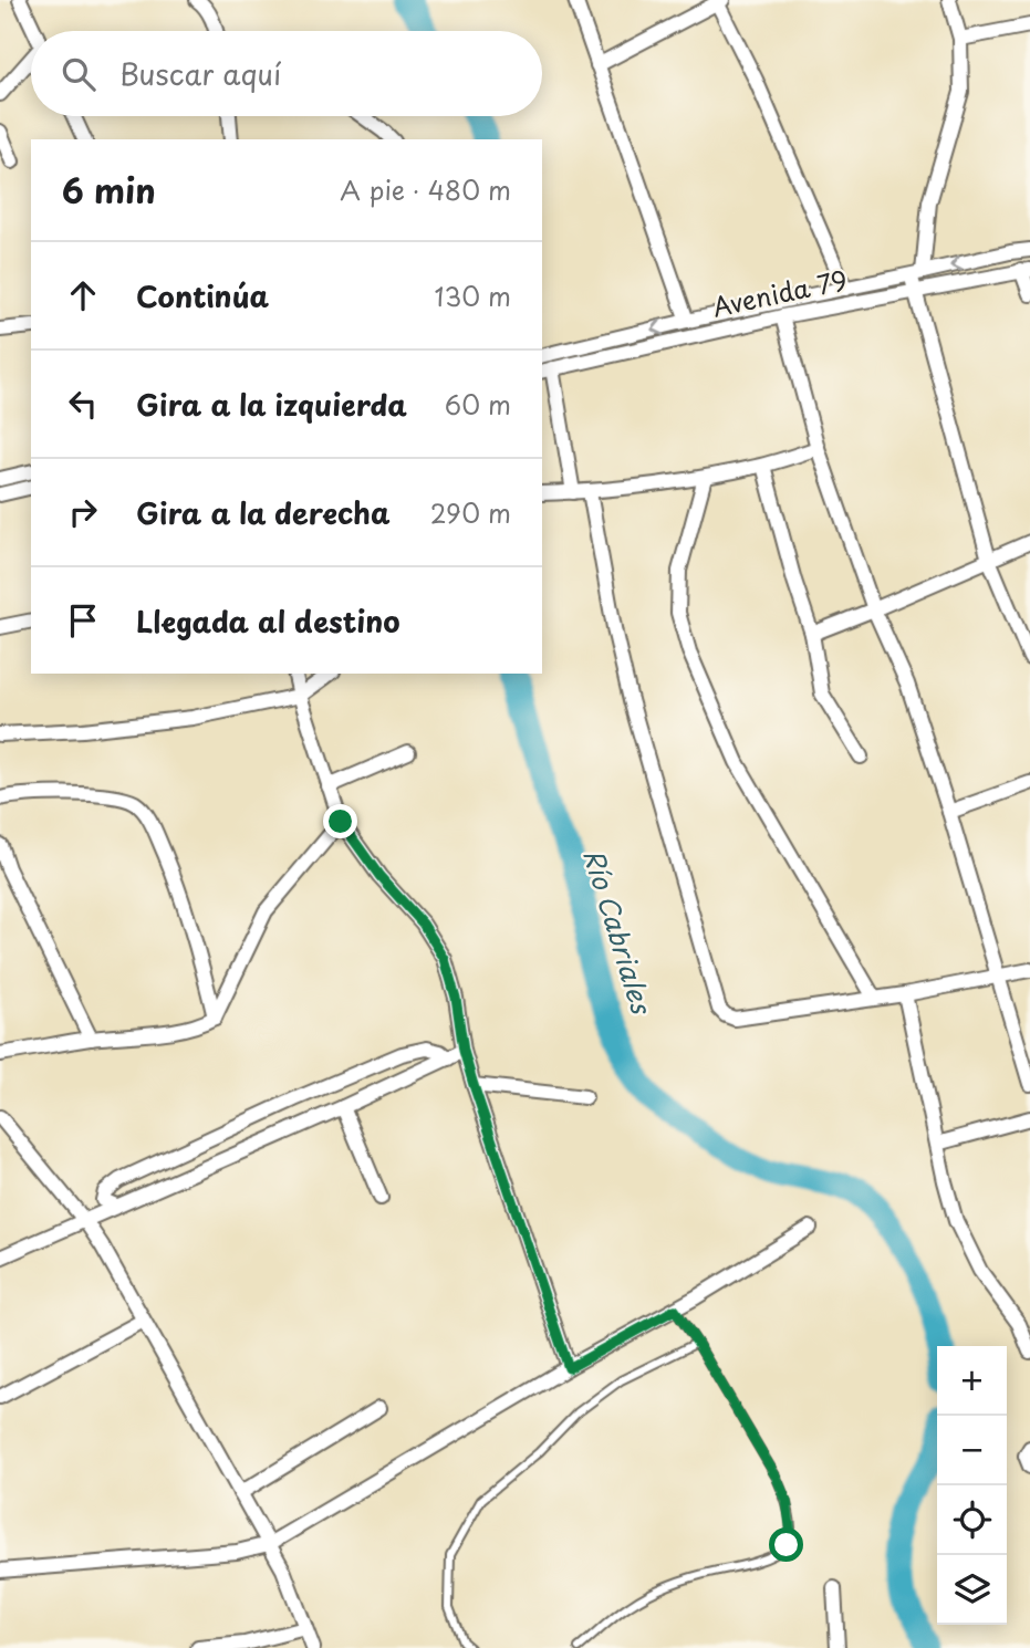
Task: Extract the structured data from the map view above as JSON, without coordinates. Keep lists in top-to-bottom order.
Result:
{
  "streets": {
    "street": ["Avenida 79"]
  },
  "water": ["Río Cabriales"],
  "page": {
    "search": "Buscar aquí",
    "heading": ["6 min", "A pie · 480 m"],
    "list": [
      ["Continúa", "130 m"],
      ["Gira a la izquierda", "60 m"],
      ["Gira a la derecha", "290 m"],
      "Llegada al destino"
    ],
    "map_buttons": ["+", "−"]
  }
}
